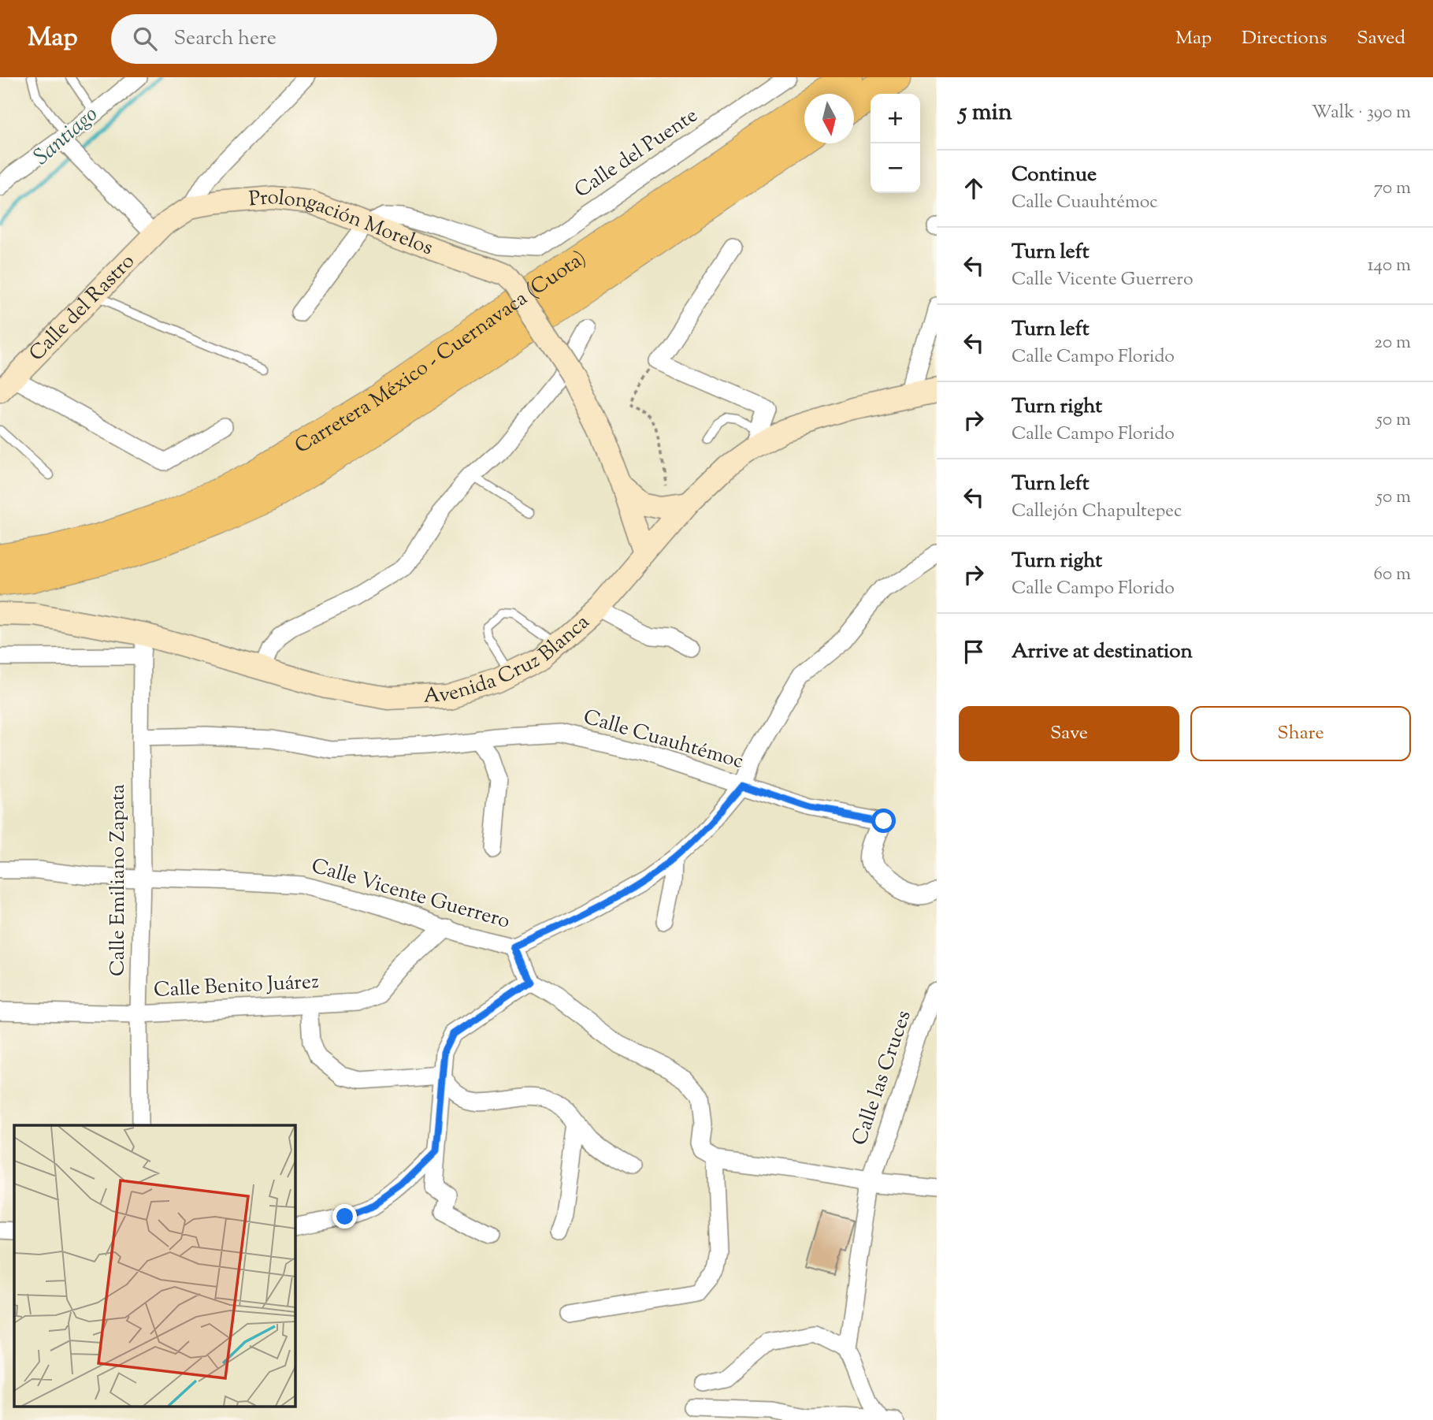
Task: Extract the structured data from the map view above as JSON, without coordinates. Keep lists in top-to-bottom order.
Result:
{
  "streets": {
    "highway": ["Carretera México - Cuernavaca (Cuota)"],
    "main road": ["Prolongación Morelos", "Calle del Rastro", "Avenida Cruz Blanca"],
    "street": [
      "Calle del Puente",
      "Calle Cuauhtémoc",
      "Calle Emiliano Zapata",
      "Calle Vicente Guerrero",
      "Calle Benito Juárez",
      "Calle las Cruces"
    ]
  },
  "crossings": [
    ["Calle del Puente", "Prolongación Morelos"],
    ["Prolongación Morelos", "Calle del Rastro"],
    ["Avenida Cruz Blanca", "Calle Emiliano Zapata"],
    ["Calle Cuauhtémoc", "Calle Emiliano Zapata"],
    ["Calle Cuauhtémoc", "Calle Vicente Guerrero"],
    ["Calle Emiliano Zapata", "Calle Vicente Guerrero"],
    ["Calle Emiliano Zapata", "Calle Benito Juárez"],
    ["Calle Vicente Guerrero", "Calle Benito Juárez"]
  ],
  "water": ["Santiago"],
  "north": "bottom",
  "page": {
    "header": "Map",
    "search": "Search here",
    "nav": ["Map", "Directions", "Saved"],
    "heading": ["5 min", "Walk · 390 m"],
    "map_buttons": ["+", "−"],
    "list": [
      ["Continue", "Calle Cuauhtémoc", "70 m"],
      ["Turn left", "Calle Vicente Guerrero", "140 m"],
      ["Turn left", "Calle Campo Florido", "20 m"],
      ["Turn right", "Calle Campo Florido", "50 m"],
      ["Turn left", "Callejón Chapultepec", "50 m"],
      ["Turn right", "Calle Campo Florido", "60 m"],
      "Arrive at destination"
    ],
    "buttons": ["Save", "Share"]
  }
}
